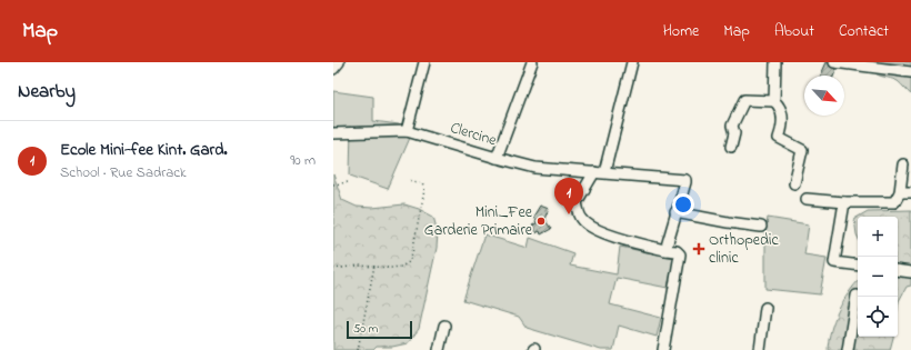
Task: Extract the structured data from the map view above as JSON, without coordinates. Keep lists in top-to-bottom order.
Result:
{
  "streets": {
    "street": ["Clercine"]
  },
  "places": {
    "other": ["Mini_Fee Garderie Primaire"],
    "health": ["Orthopedic clinic"]
  },
  "scale_bar": "50 m",
  "north": "bottom right",
  "page": {
    "header": "Map",
    "nav": [
      "Home",
      "Map",
      "About",
      "Contact"
    ],
    "heading": "Nearby",
    "list": [
      {
        "mark": "1",
        "name": "Ecole Mini-fee Kint. Gard.",
        "note": "School · Rue Sadrack",
        "value": "90 m"
      }
    ],
    "pins": "1",
    "map_buttons": ["+", "−"],
    "scale": "50 m"
  }
}
